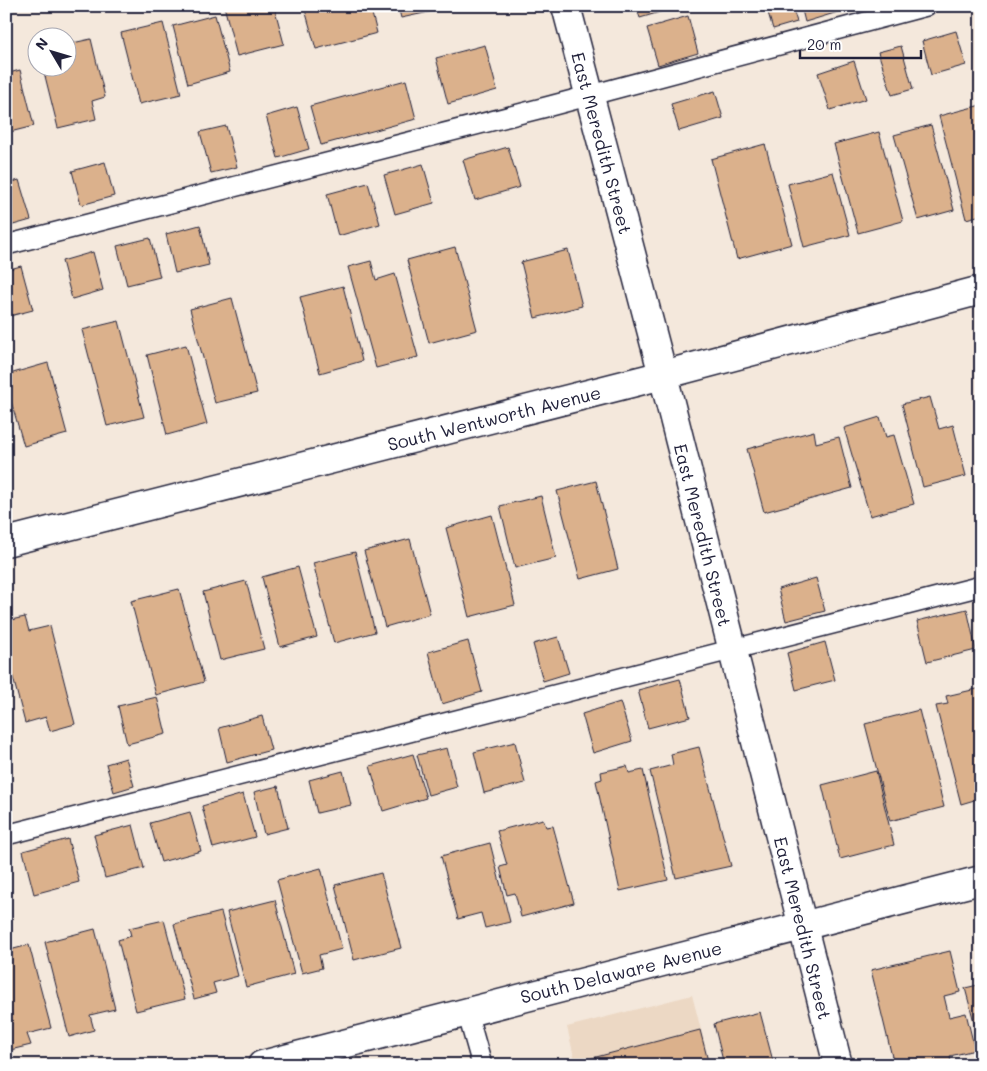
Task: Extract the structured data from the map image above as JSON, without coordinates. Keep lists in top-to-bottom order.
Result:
{
  "streets": {
    "street": ["East Meredith Street", "South Wentworth Avenue", "South Delaware Avenue"]
  },
  "crossings": [
    ["East Meredith Street", "South Wentworth Avenue"],
    ["East Meredith Street", "South Delaware Avenue"]
  ],
  "scale_bar": "20 m",
  "north": "top left"
}
